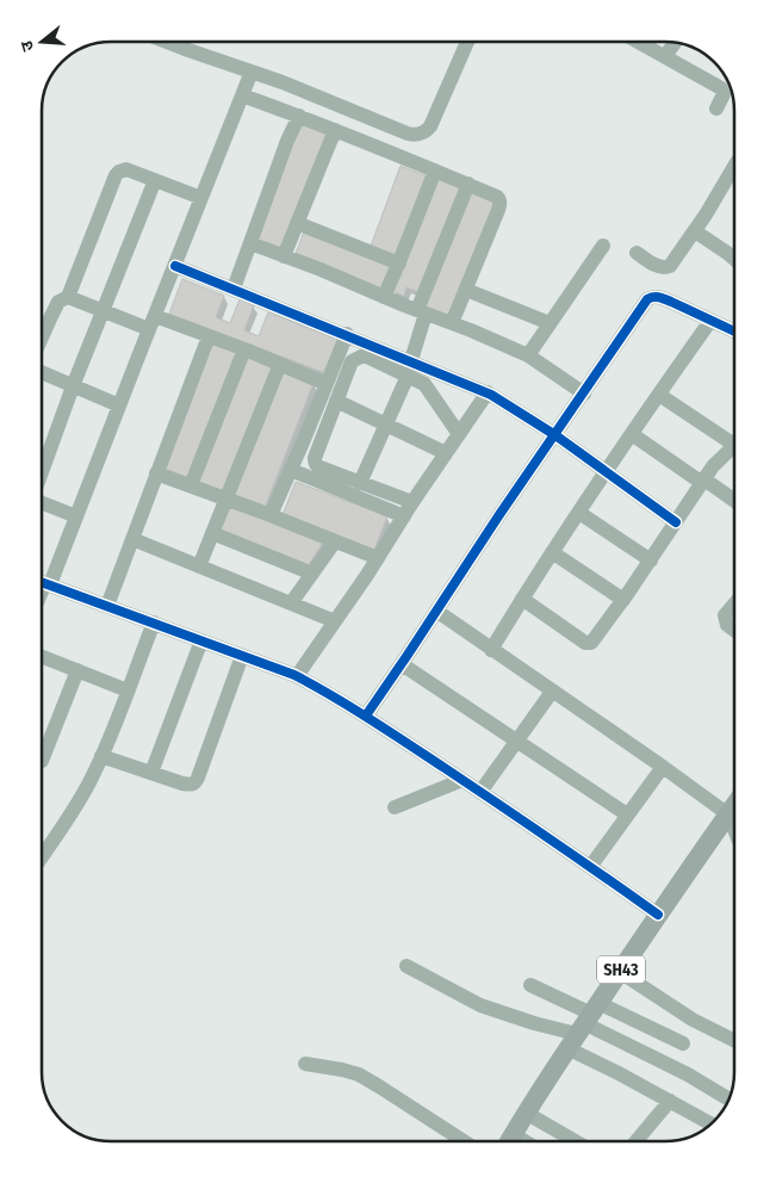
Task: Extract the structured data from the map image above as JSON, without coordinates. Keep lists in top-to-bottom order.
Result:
{
  "streets": {
    "main road": ["SH43"]
  },
  "north": "left"
}
